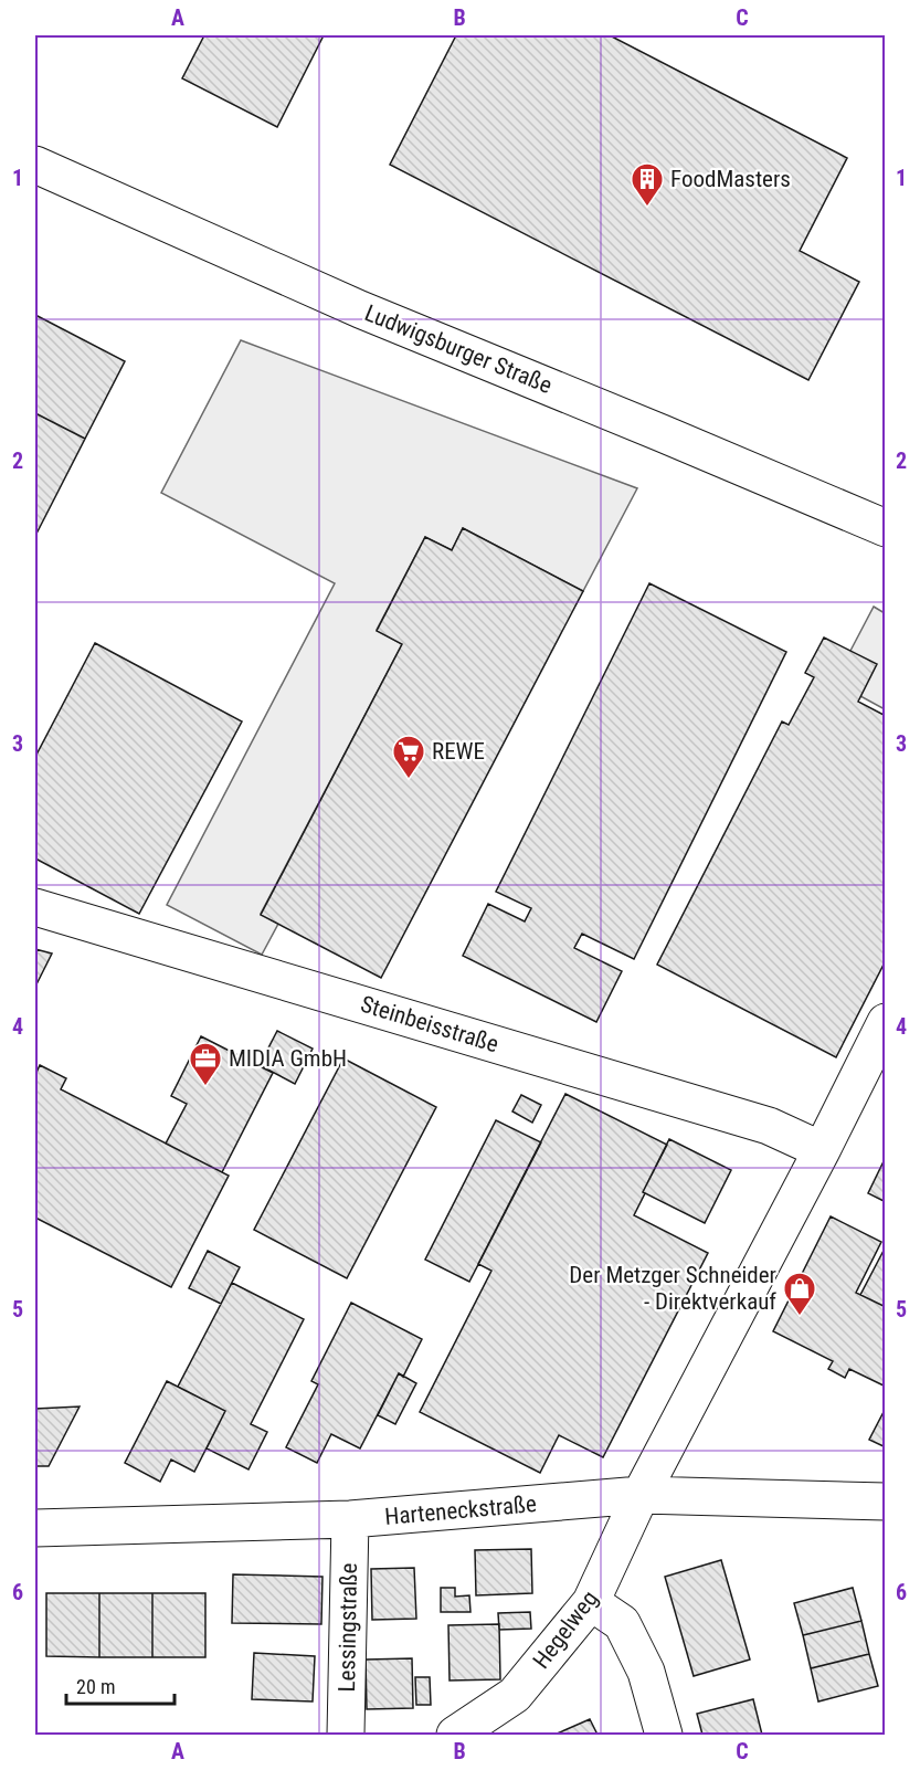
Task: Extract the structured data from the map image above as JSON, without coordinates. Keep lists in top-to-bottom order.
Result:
{
  "streets": {
    "street": [
      "Ludwigsburger Straße",
      "Steinbeisstraße",
      "Harteneckstraße",
      "Lessingstraße",
      "Hegelweg"
    ]
  },
  "crossings": [
    ["Harteneckstraße", "Lessingstraße"],
    ["Harteneckstraße", "Hegelweg"]
  ],
  "places": {
    "building": ["FoodMasters"],
    "supermarket": ["REWE"],
    "office": ["MIDIA GmbH"],
    "shop": ["Der Metzger Schneider - Direktverkauf"]
  },
  "scale_bar": "20 m",
  "grid": {
    "columns": ["A", "B", "C"],
    "rows": [
      "1",
      "2",
      "3",
      "4",
      "5",
      "6"
    ]
  }
}
